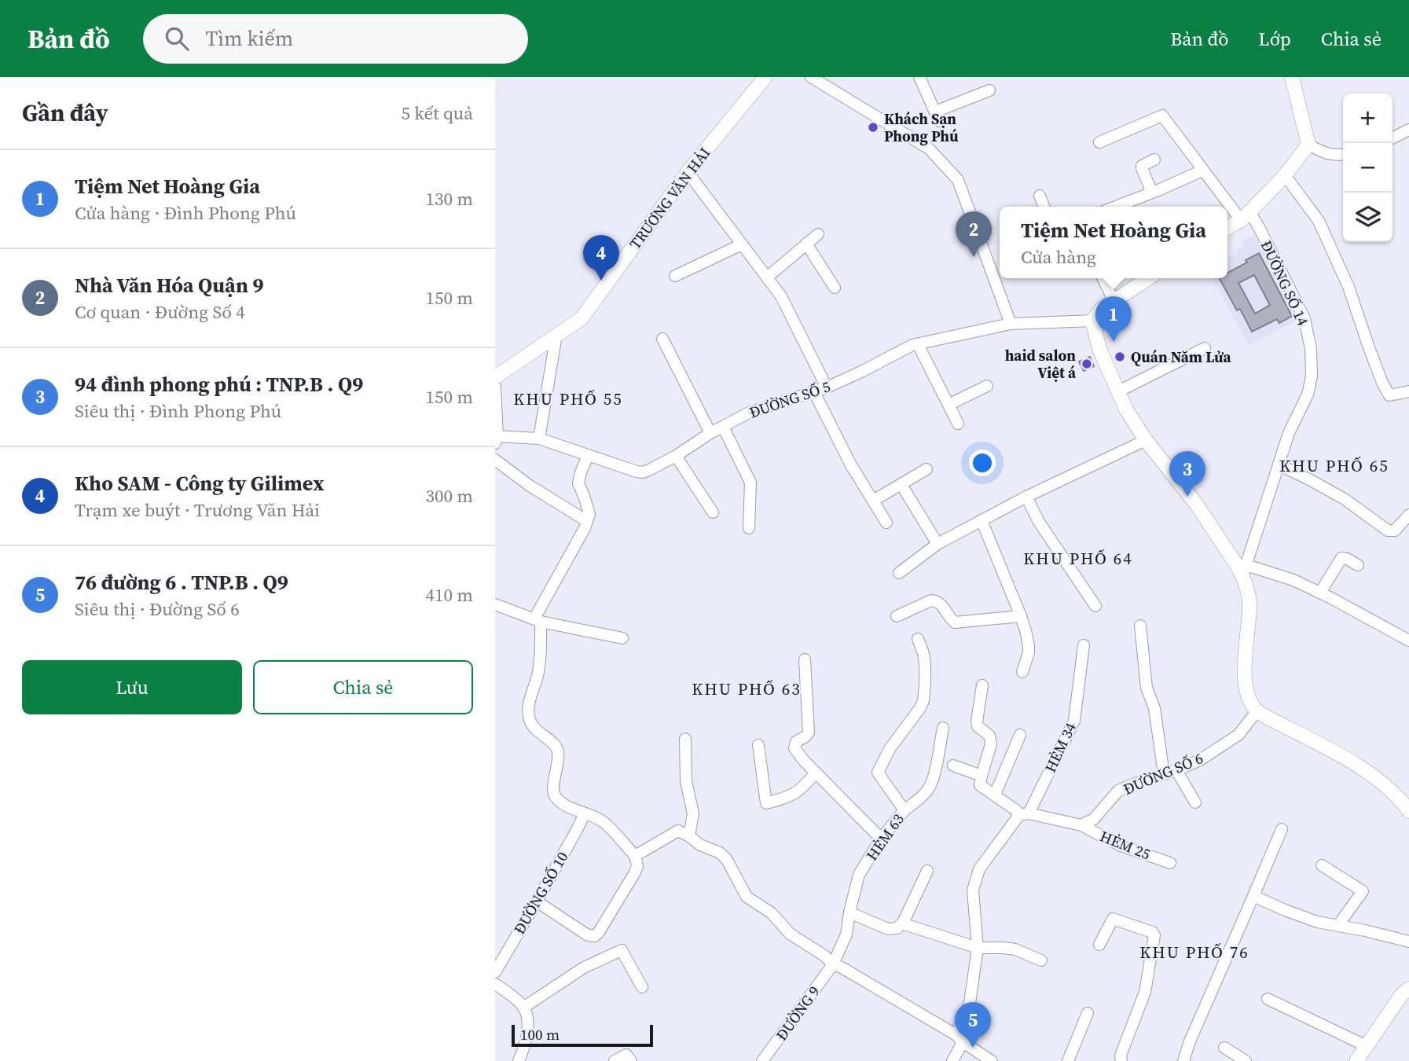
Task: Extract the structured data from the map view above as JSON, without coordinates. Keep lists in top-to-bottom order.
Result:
{
  "streets": {
    "street": [
      "TRƯƠNG VĂN HẢI",
      "ĐƯỜNG SỐ 14",
      "ĐƯỜNG SỐ 5",
      "HẺM 34",
      "ĐƯỜNG SỐ 6",
      "HẺM 63",
      "HẺM 25",
      "ĐƯỜNG SỐ 10",
      "ĐƯỜNG 9"
    ]
  },
  "crossings": [
    ["ĐƯỜNG SỐ 6", "HẺM 25"],
    ["HẺM 63", "ĐƯỜNG 9"]
  ],
  "districts": [
    "KHU PHỐ 55",
    "KHU PHỐ 65",
    "KHU PHỐ 64",
    "KHU PHỐ 63",
    "KHU PHỐ 76"
  ],
  "places": ["Khách Sạn Phong Phú", "Quán Năm Lửa", "haid salon Việt á"],
  "scale_bar": "100 m",
  "page": {
    "header": "Bản đồ",
    "search": "Tìm kiếm",
    "nav": ["Bản đồ", "Lớp", "Chia sẻ"],
    "heading": ["Gần đây", "5 kết quả"],
    "map_buttons": ["+", "−"],
    "list": [
      {
        "mark": "1",
        "name": "Tiệm Net Hoàng Gia",
        "note": "Cửa hàng · Đình Phong Phú",
        "value": "130 m"
      },
      {
        "mark": "2",
        "name": "Nhà Văn Hóa Quận 9",
        "note": "Cơ quan · Đường Số 4",
        "value": "150 m"
      },
      {
        "mark": "3",
        "name": "94 đình phong phú : TNP.B . Q9",
        "note": "Siêu thị · Đình Phong Phú",
        "value": "150 m"
      },
      {
        "mark": "4",
        "name": "Kho SAM - Công ty Gilimex",
        "note": "Trạm xe buýt · Trương Văn Hải",
        "value": "300 m"
      },
      {
        "mark": "5",
        "name": "76 đường 6 . TNP.B . Q9",
        "note": "Siêu thị · Đường Số 6",
        "value": "410 m"
      }
    ],
    "popup": ["Tiệm Net Hoàng Gia", "Cửa hàng"],
    "pins": [
      "2",
      "4",
      "1",
      "3",
      "5"
    ],
    "buttons": ["Lưu", "Chia sẻ"],
    "scale": "100 m"
  }
}
